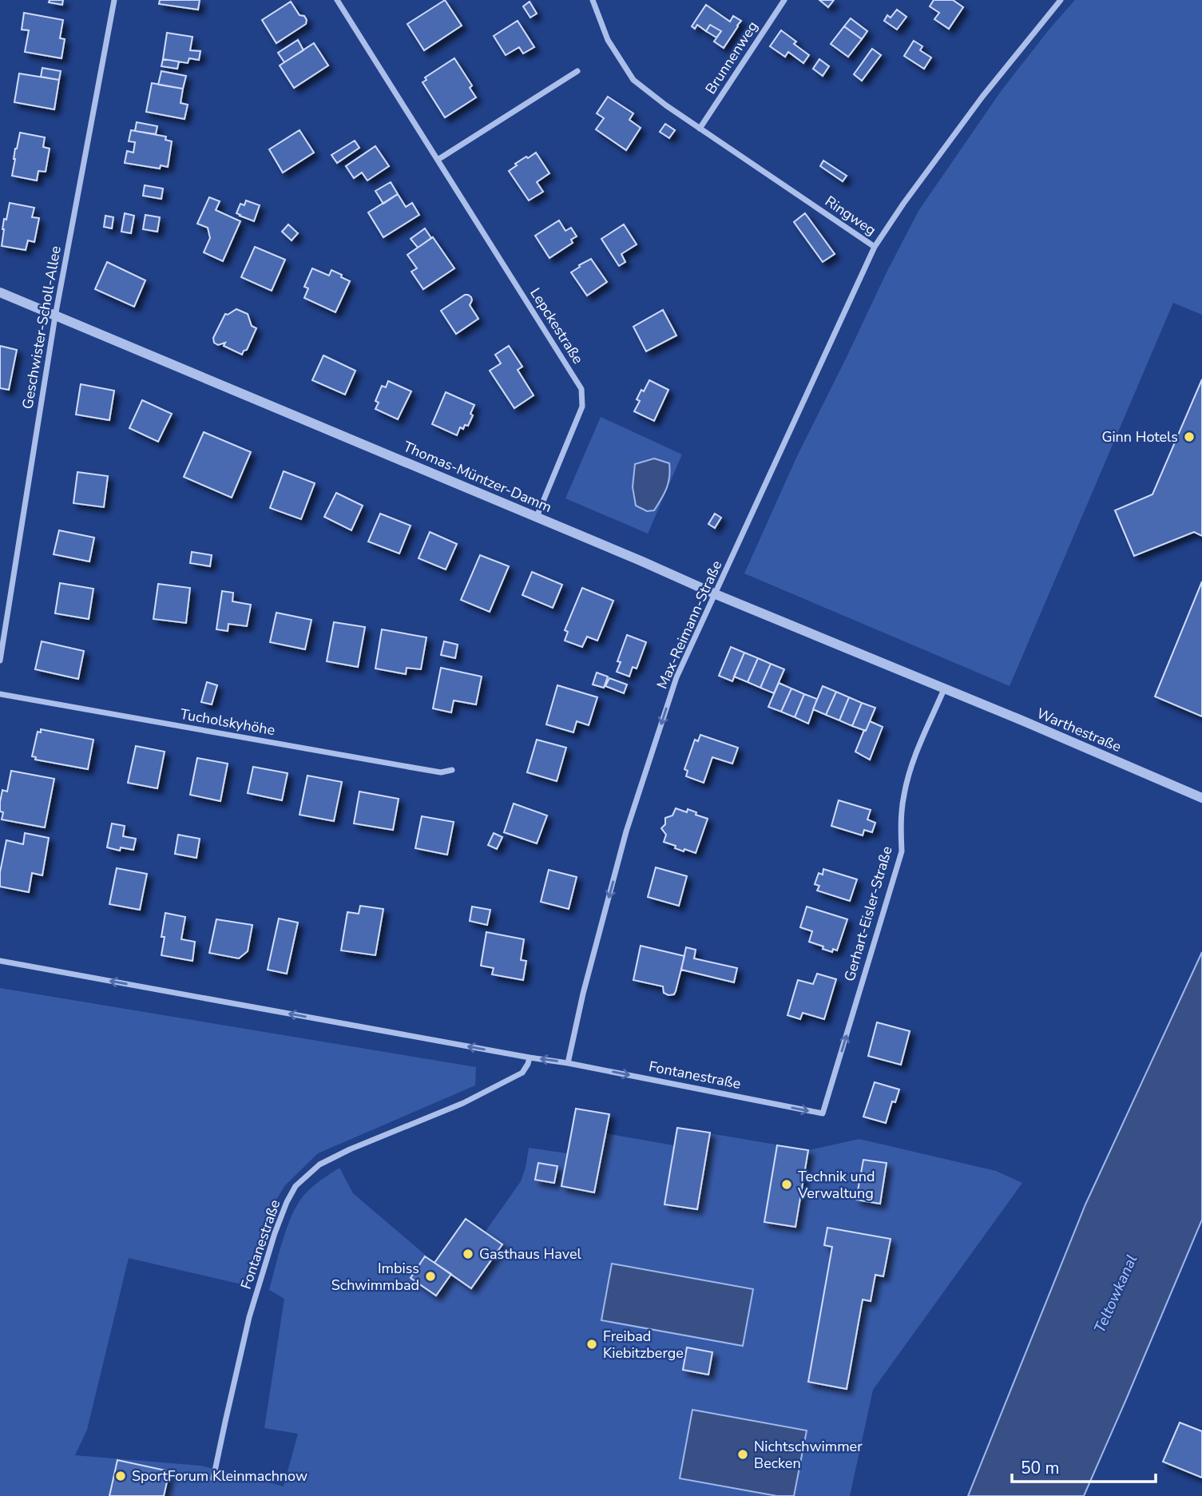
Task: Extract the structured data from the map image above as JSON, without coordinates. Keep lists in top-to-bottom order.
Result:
{
  "streets": {
    "street": [
      "Brunnenweg",
      "Ringweg",
      "Lepckestraße",
      "Geschwister-Scholl-Allee",
      "Thomas-Müntzer-Damm",
      "Max-Reimann-Straße",
      "Tucholskyhöhe",
      "Warthestraße",
      "Gerhart-Eisler-Straße",
      "Fontanestraße"
    ]
  },
  "crossings": [
    ["Brunnenweg", "Ringweg"],
    ["Ringweg", "Max-Reimann-Straße"],
    ["Lepckestraße", "Thomas-Müntzer-Damm"],
    ["Geschwister-Scholl-Allee", "Thomas-Müntzer-Damm"],
    ["Thomas-Müntzer-Damm", "Max-Reimann-Straße"],
    ["Thomas-Müntzer-Damm", "Warthestraße"],
    ["Thomas-Müntzer-Damm", "Gerhart-Eisler-Straße"],
    ["Max-Reimann-Straße", "Fontanestraße"],
    ["Warthestraße", "Gerhart-Eisler-Straße"],
    ["Gerhart-Eisler-Straße", "Fontanestraße"]
  ],
  "one_way": ["Max-Reimann-Straße", "Gerhart-Eisler-Straße"],
  "water": ["Teltowkanal"],
  "places": [
    "Ginn Hotels",
    "Technik und Verwaltung",
    "Gasthaus Havel",
    "Imbiss Schwimmbad",
    "Freibad Kiebitzberge",
    "Nichtschwimmer Becken",
    "SportForum Kleinmachnow"
  ],
  "scale_bar": "50 m"
}
